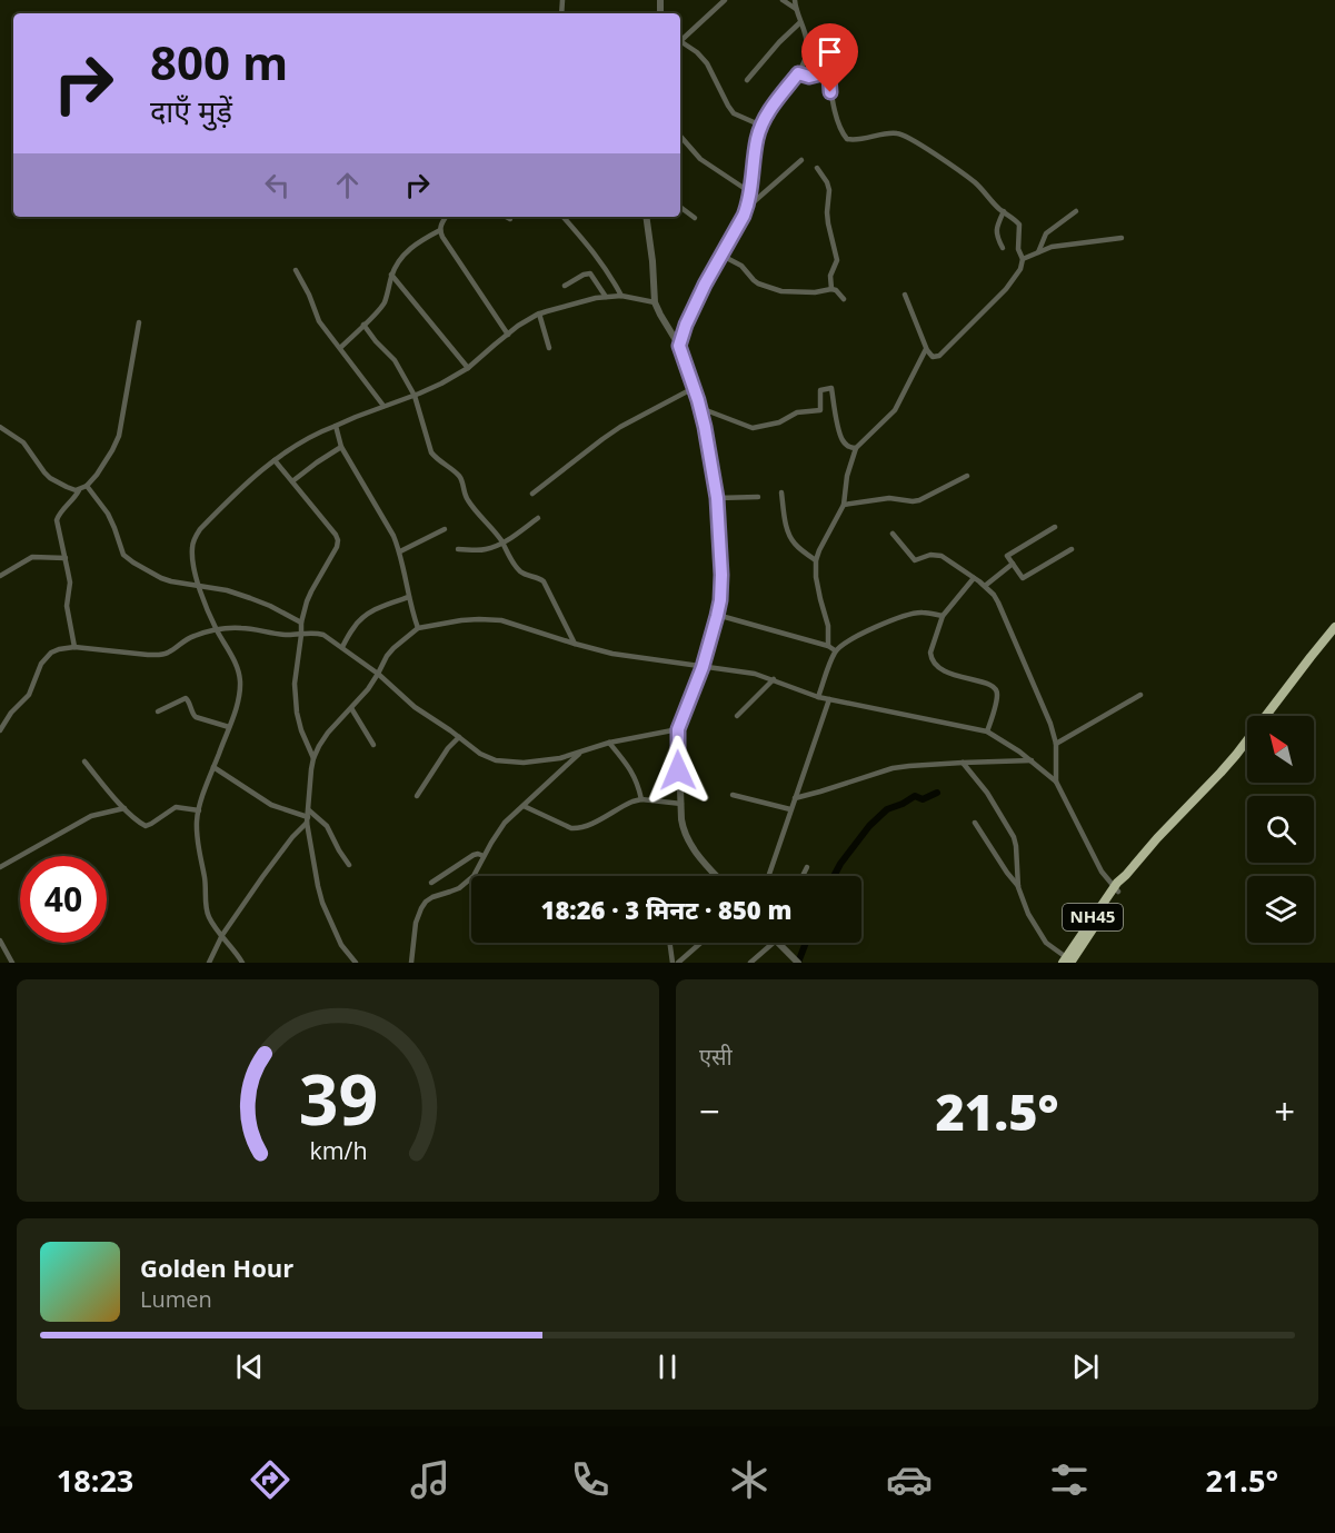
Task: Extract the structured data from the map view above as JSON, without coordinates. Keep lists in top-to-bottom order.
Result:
{
  "streets": {
    "highway": ["NH45"]
  },
  "north": "top left",
  "page": {
    "turn": ["800 m", "दाएँ मुड़ें"],
    "limit": "40",
    "trip": "18:26 · 3 मिनट · 850 m",
    "tile": "एसी",
    "heat": ["−", "21.5°", "+"],
    "song": ["Golden Hour", "Lumen"],
    "tabs": ["18:23", "21.5°"],
    "gauge": ["39", "km/h"]
  }
}
